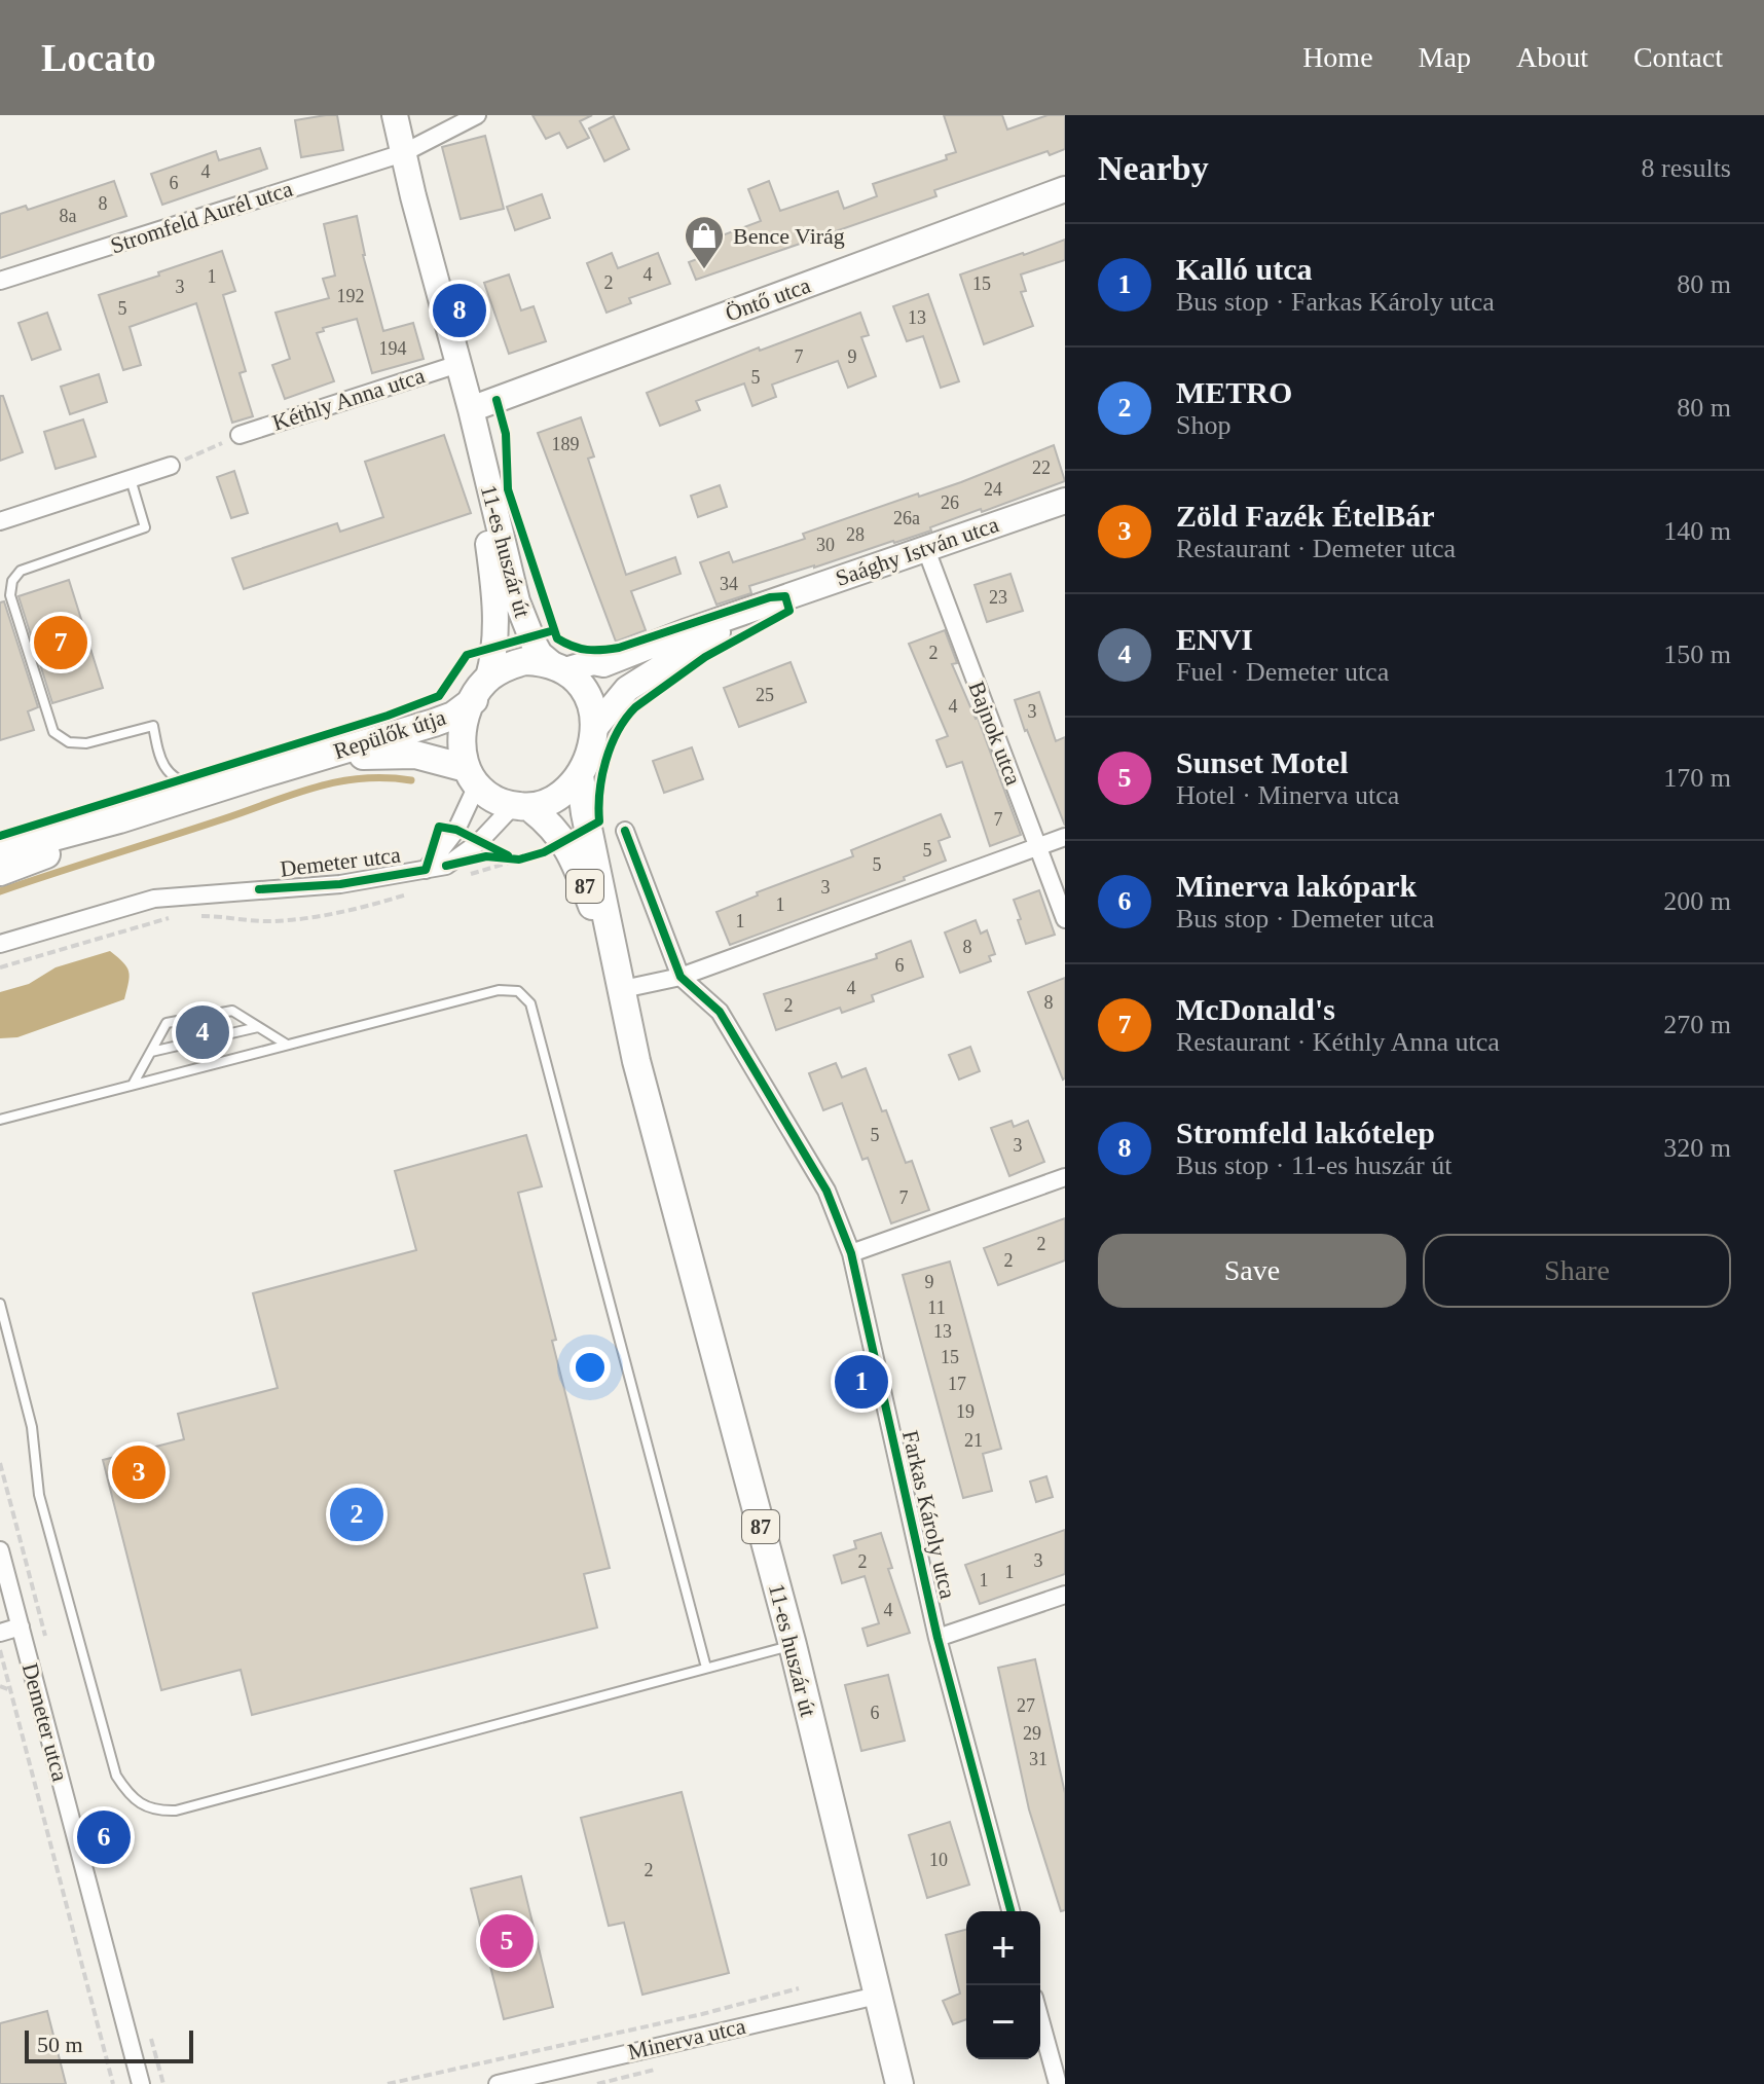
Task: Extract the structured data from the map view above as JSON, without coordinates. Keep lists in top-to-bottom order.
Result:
{
  "streets": {
    "main road": ["11-es huszár út", "Repülők útja", "87"],
    "street": [
      "Stromfeld Aurél utca",
      "Öntő utca",
      "Kéthly Anna utca",
      "Saághy István utca",
      "Bajnok utca",
      "Demeter utca",
      "Farkas Károly utca",
      "Minerva utca"
    ]
  },
  "crossings": [
    ["Stromfeld Aurél utca", "11-es huszár út"],
    ["Öntő utca", "11-es huszár út"],
    ["Kéthly Anna utca", "11-es huszár út"],
    ["11-es huszár út", "Saághy István utca"],
    ["11-es huszár út", "Repülők útja"],
    ["11-es huszár út", "Demeter utca"],
    ["11-es huszár út", "87"],
    ["11-es huszár út", "Minerva utca"],
    ["Saághy István utca", "Bajnok utca"],
    ["Saághy István utca", "Repülők útja"],
    ["Saághy István utca", "Demeter utca"],
    ["Saághy István utca", "87"],
    ["Repülők útja", "Demeter utca"],
    ["Repülők útja", "87"],
    ["Demeter utca", "87"]
  ],
  "places": {
    "shop": ["Bence Virág"]
  },
  "house_numbers": [
    "4",
    "6",
    "8",
    "8a",
    "4",
    "1",
    "2",
    "15",
    "3",
    "192",
    "5",
    "13",
    "194",
    "7",
    "9",
    "5",
    "189",
    "22",
    "24",
    "26",
    "26a",
    "28",
    "30",
    "34",
    "23",
    "2",
    "25",
    "4",
    "3",
    "7",
    "5",
    "5",
    "3",
    "1",
    "1",
    "8",
    "6",
    "4",
    "8",
    "2",
    "5",
    "3",
    "7",
    "2",
    "2",
    "9",
    "11",
    "13",
    "15",
    "17",
    "19",
    "21",
    "3",
    "2",
    "1",
    "1",
    "4",
    "27",
    "6",
    "29",
    "31",
    "10",
    "2"
  ],
  "scale_bar": "50 m",
  "page": {
    "header": "Locato",
    "nav": [
      "Home",
      "Map",
      "About",
      "Contact"
    ],
    "heading": ["Nearby", "8 results"],
    "list": [
      {
        "mark": "1",
        "name": "Kalló utca",
        "note": "Bus stop · Farkas Károly utca",
        "value": "80 m"
      },
      {
        "mark": "2",
        "name": "METRO",
        "note": "Shop",
        "value": "80 m"
      },
      {
        "mark": "3",
        "name": "Zöld Fazék ÉtelBár",
        "note": "Restaurant · Demeter utca",
        "value": "140 m"
      },
      {
        "mark": "4",
        "name": "ENVI",
        "note": "Fuel · Demeter utca",
        "value": "150 m"
      },
      {
        "mark": "5",
        "name": "Sunset Motel",
        "note": "Hotel · Minerva utca",
        "value": "170 m"
      },
      {
        "mark": "6",
        "name": "Minerva lakópark",
        "note": "Bus stop · Demeter utca",
        "value": "200 m"
      },
      {
        "mark": "7",
        "name": "McDonald's",
        "note": "Restaurant · Kéthly Anna utca",
        "value": "270 m"
      },
      {
        "mark": "8",
        "name": "Stromfeld lakótelep",
        "note": "Bus stop · 11-es huszár út",
        "value": "320 m"
      }
    ],
    "pins": [
      "8",
      "7",
      "4",
      "1",
      "3",
      "2",
      "6",
      "5"
    ],
    "buttons": ["Save", "Share"],
    "map_buttons": ["+", "−"],
    "scale": "50 m"
  }
}
